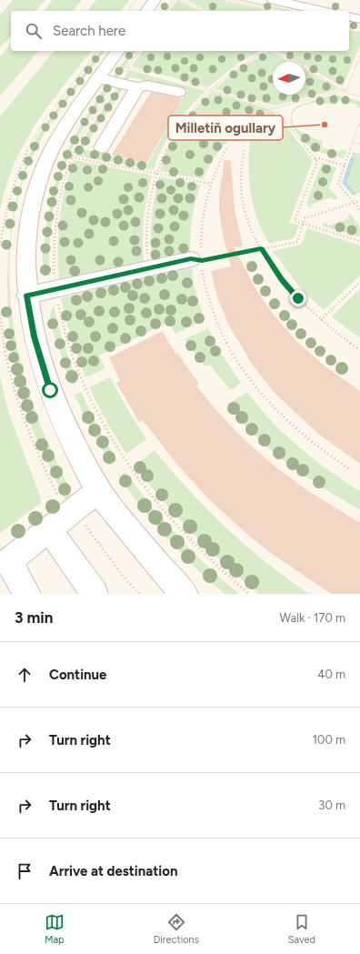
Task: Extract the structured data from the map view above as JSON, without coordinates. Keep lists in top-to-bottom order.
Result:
{
  "places": ["Milletiň ogullary"],
  "north": "left",
  "page": {
    "search": "Search here",
    "heading": ["3 min", "Walk · 170 m"],
    "list": [
      ["Continue", "40 m"],
      ["Turn right", "100 m"],
      ["Turn right", "30 m"],
      "Arrive at destination"
    ],
    "nav": ["Map", "Directions", "Saved"]
  }
}
